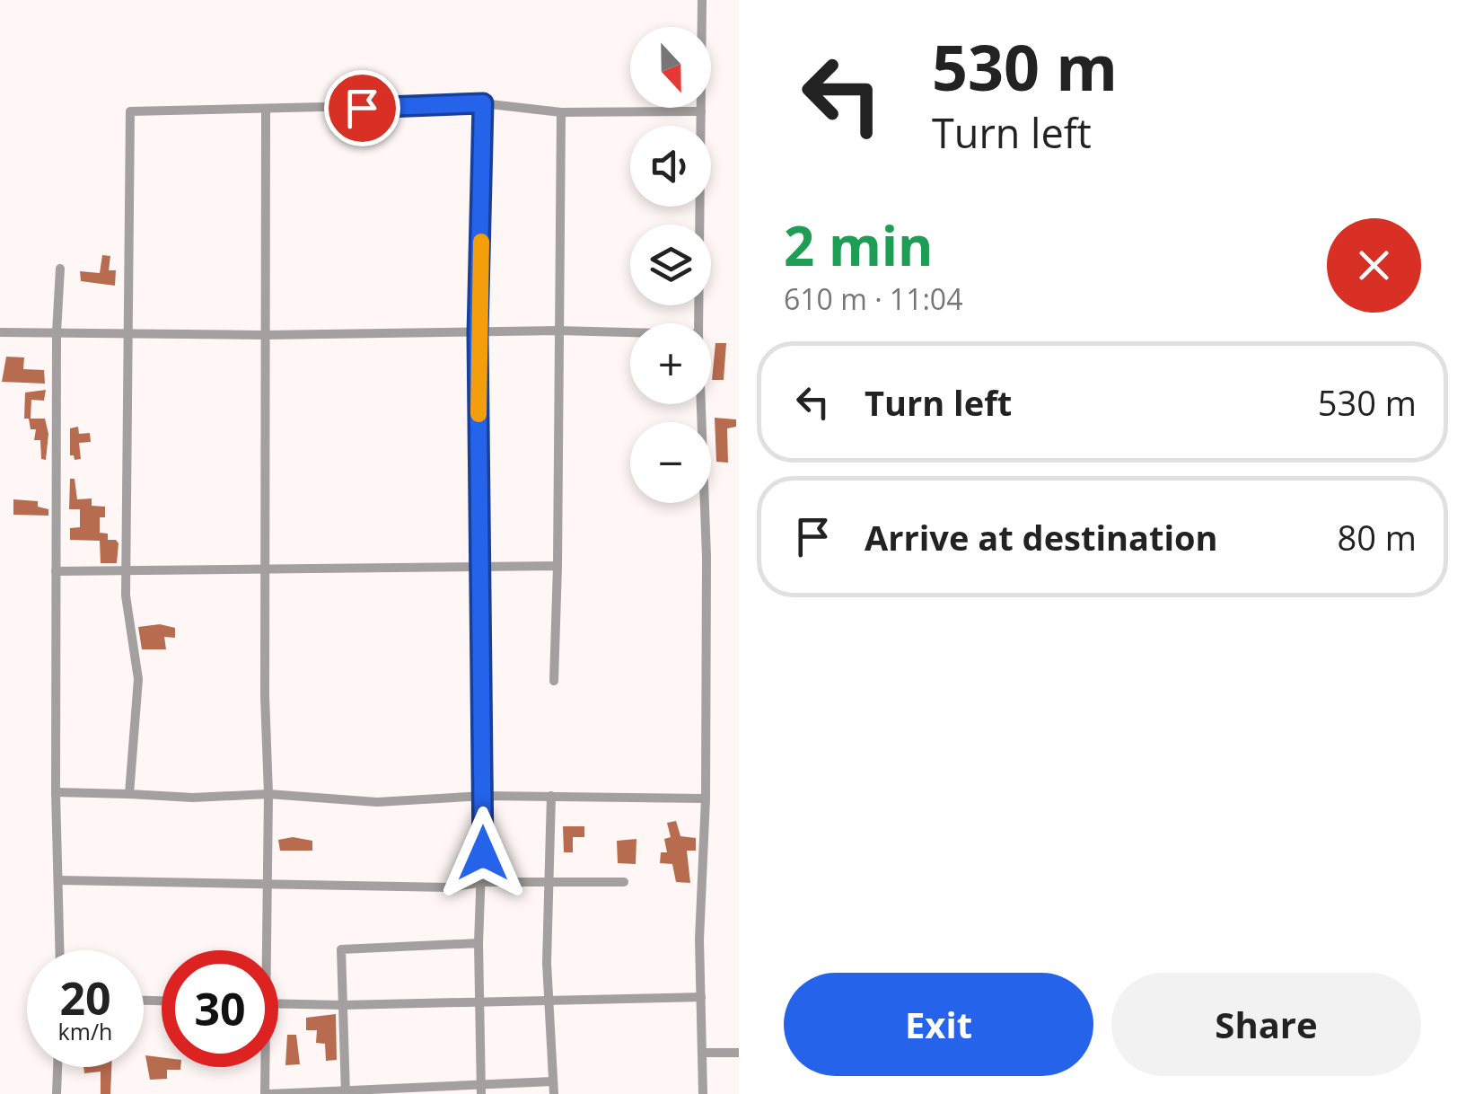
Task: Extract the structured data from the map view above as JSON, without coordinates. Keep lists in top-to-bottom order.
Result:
{
  "north": "bottom",
  "page": {
    "turn": ["530 m", "Turn left"],
    "map_buttons": ["+", "−"],
    "heading": ["2 min", "610 m · 11:04"],
    "list": [
      {
        "name": "Turn left",
        "value": "530 m"
      },
      {
        "name": "Arrive at destination",
        "value": "80 m"
      }
    ],
    "speed": "20 km/h",
    "limit": "30",
    "buttons": ["Exit", "Share"]
  }
}
